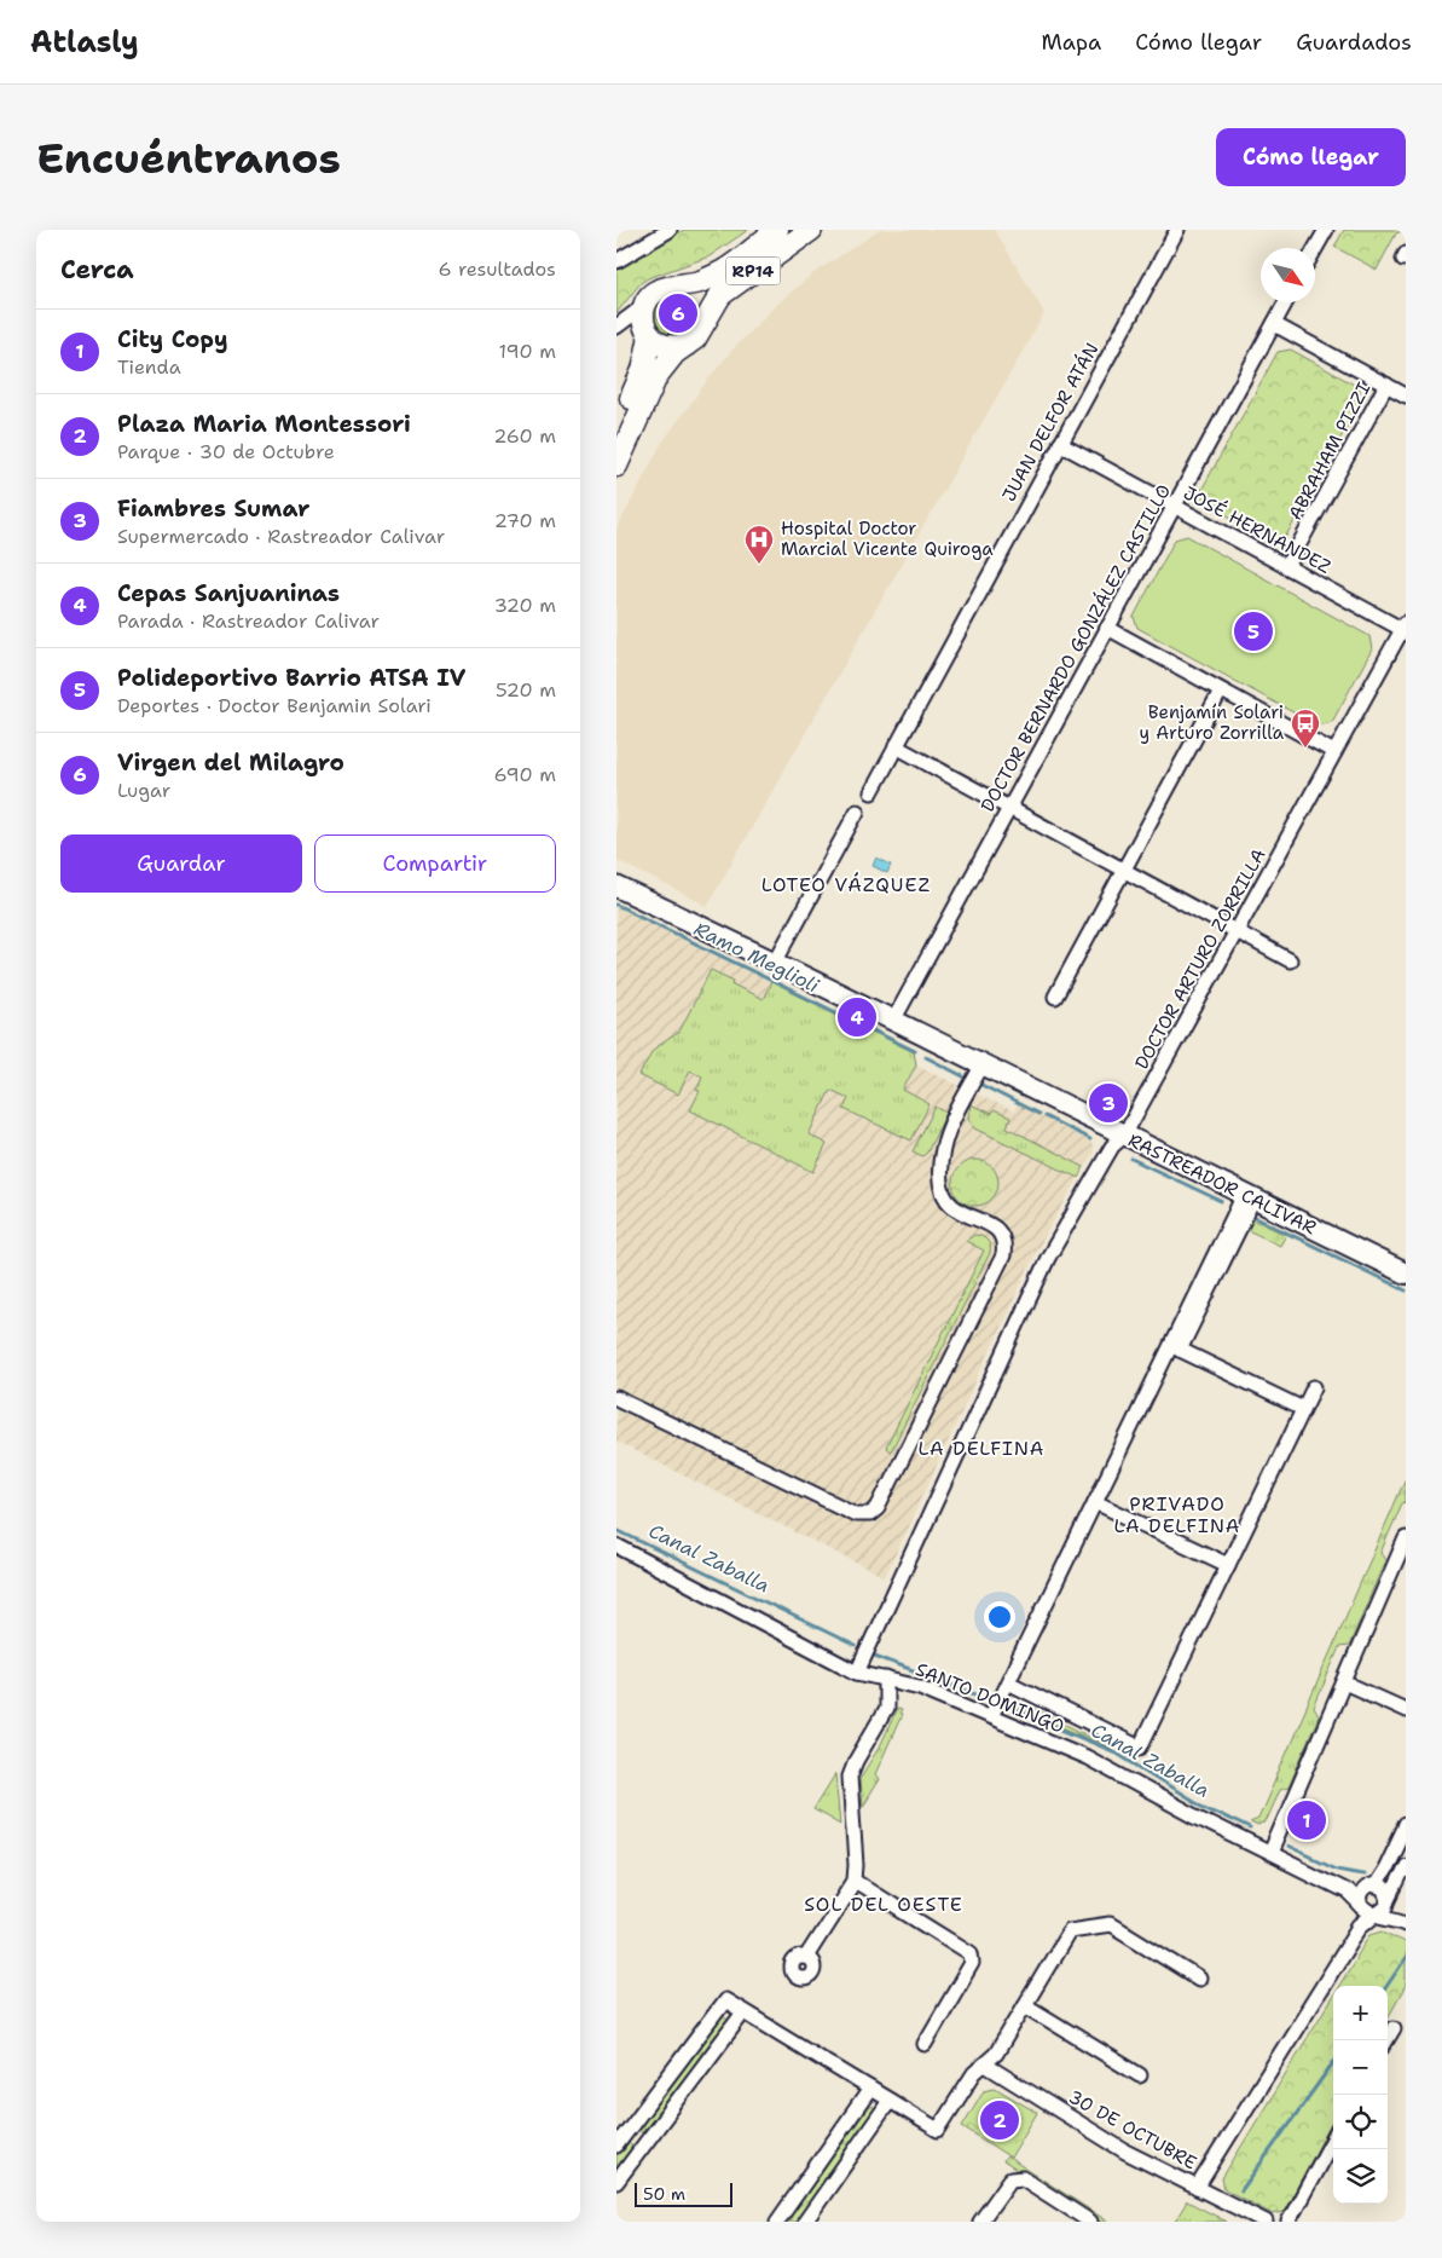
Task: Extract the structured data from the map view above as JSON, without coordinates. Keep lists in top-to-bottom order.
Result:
{
  "streets": {
    "main road": ["RP14", "RASTREADOR CALIVAR"],
    "street": [
      "JUAN DELFOR ATÁN",
      "ABRAHAM PIZZI",
      "JOSÉ HERNANDEZ",
      "DOCTOR BERNARDO GONZÁLEZ CASTILLO",
      "DOCTOR ARTURO ZORRILLA",
      "SANTO DOMINGO",
      "30 DE OCTUBRE"
    ]
  },
  "crossings": [
    ["JUAN DELFOR ATÁN", "JOSÉ HERNANDEZ"],
    ["ABRAHAM PIZZI", "JOSÉ HERNANDEZ"],
    ["JOSÉ HERNANDEZ", "DOCTOR BERNARDO GONZÁLEZ CASTILLO"],
    ["JOSÉ HERNANDEZ", "DOCTOR ARTURO ZORRILLA"],
    ["DOCTOR BERNARDO GONZÁLEZ CASTILLO", "RASTREADOR CALIVAR"],
    ["DOCTOR ARTURO ZORRILLA", "RASTREADOR CALIVAR"],
    ["DOCTOR ARTURO ZORRILLA", "SANTO DOMINGO"]
  ],
  "districts": [
    "LOTEO VÁZQUEZ",
    "LA DELFINA",
    "PRIVADO LA DELFINA",
    "SOL DEL OESTE"
  ],
  "water": ["Ramo Meglioli", "Canal Zaballa"],
  "places": {
    "hospital": ["Hospital Doctor Marcial Vicente Quiroga"],
    "bus stop": ["Benjamín Solari y Arturo Zorrilla"]
  },
  "scale_bar": "50 m",
  "north": "bottom right",
  "page": {
    "header": "Atlasly",
    "nav": ["Mapa", "Cómo llegar", "Guardados"],
    "buttons": [
      "Cómo llegar",
      ["Guardar", "Compartir"]
    ],
    "title": "Encuéntranos",
    "heading": ["Cerca", "6 resultados"],
    "pins": [
      "6",
      "5",
      "4",
      "3",
      "1",
      "2"
    ],
    "list": [
      {
        "mark": "1",
        "name": "City Copy",
        "note": "Tienda",
        "value": "190 m"
      },
      {
        "mark": "2",
        "name": "Plaza Maria Montessori",
        "note": "Parque · 30 de Octubre",
        "value": "260 m"
      },
      {
        "mark": "3",
        "name": "Fiambres Sumar",
        "note": "Supermercado · Rastreador Calivar",
        "value": "270 m"
      },
      {
        "mark": "4",
        "name": "Cepas Sanjuaninas",
        "note": "Parada · Rastreador Calivar",
        "value": "320 m"
      },
      {
        "mark": "5",
        "name": "Polideportivo Barrio ATSA IV",
        "note": "Deportes · Doctor Benjamin Solari",
        "value": "520 m"
      },
      {
        "mark": "6",
        "name": "Virgen del Milagro",
        "note": "Lugar",
        "value": "690 m"
      }
    ],
    "map_buttons": ["+", "−"],
    "scale": "50 m"
  }
}
